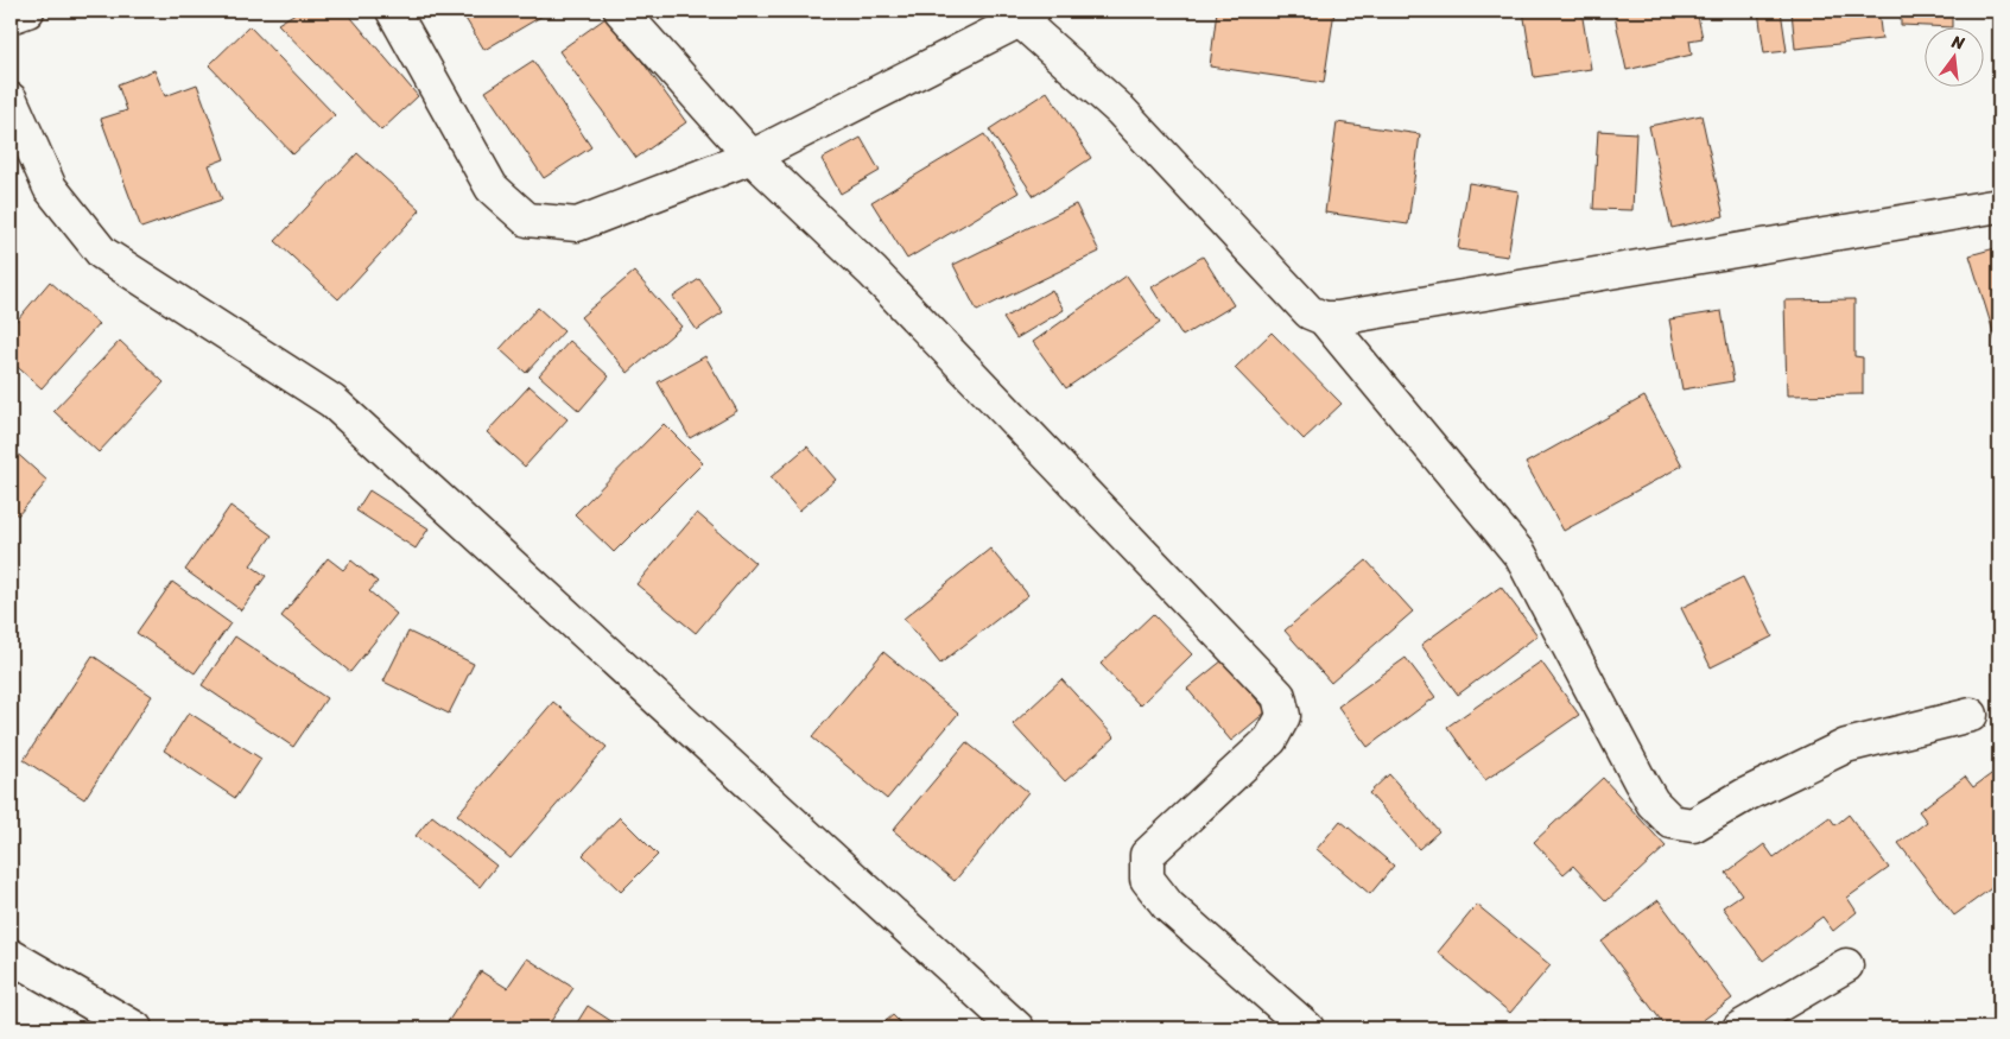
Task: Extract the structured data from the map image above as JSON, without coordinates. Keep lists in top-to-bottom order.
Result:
{
  "north": "top"
}
